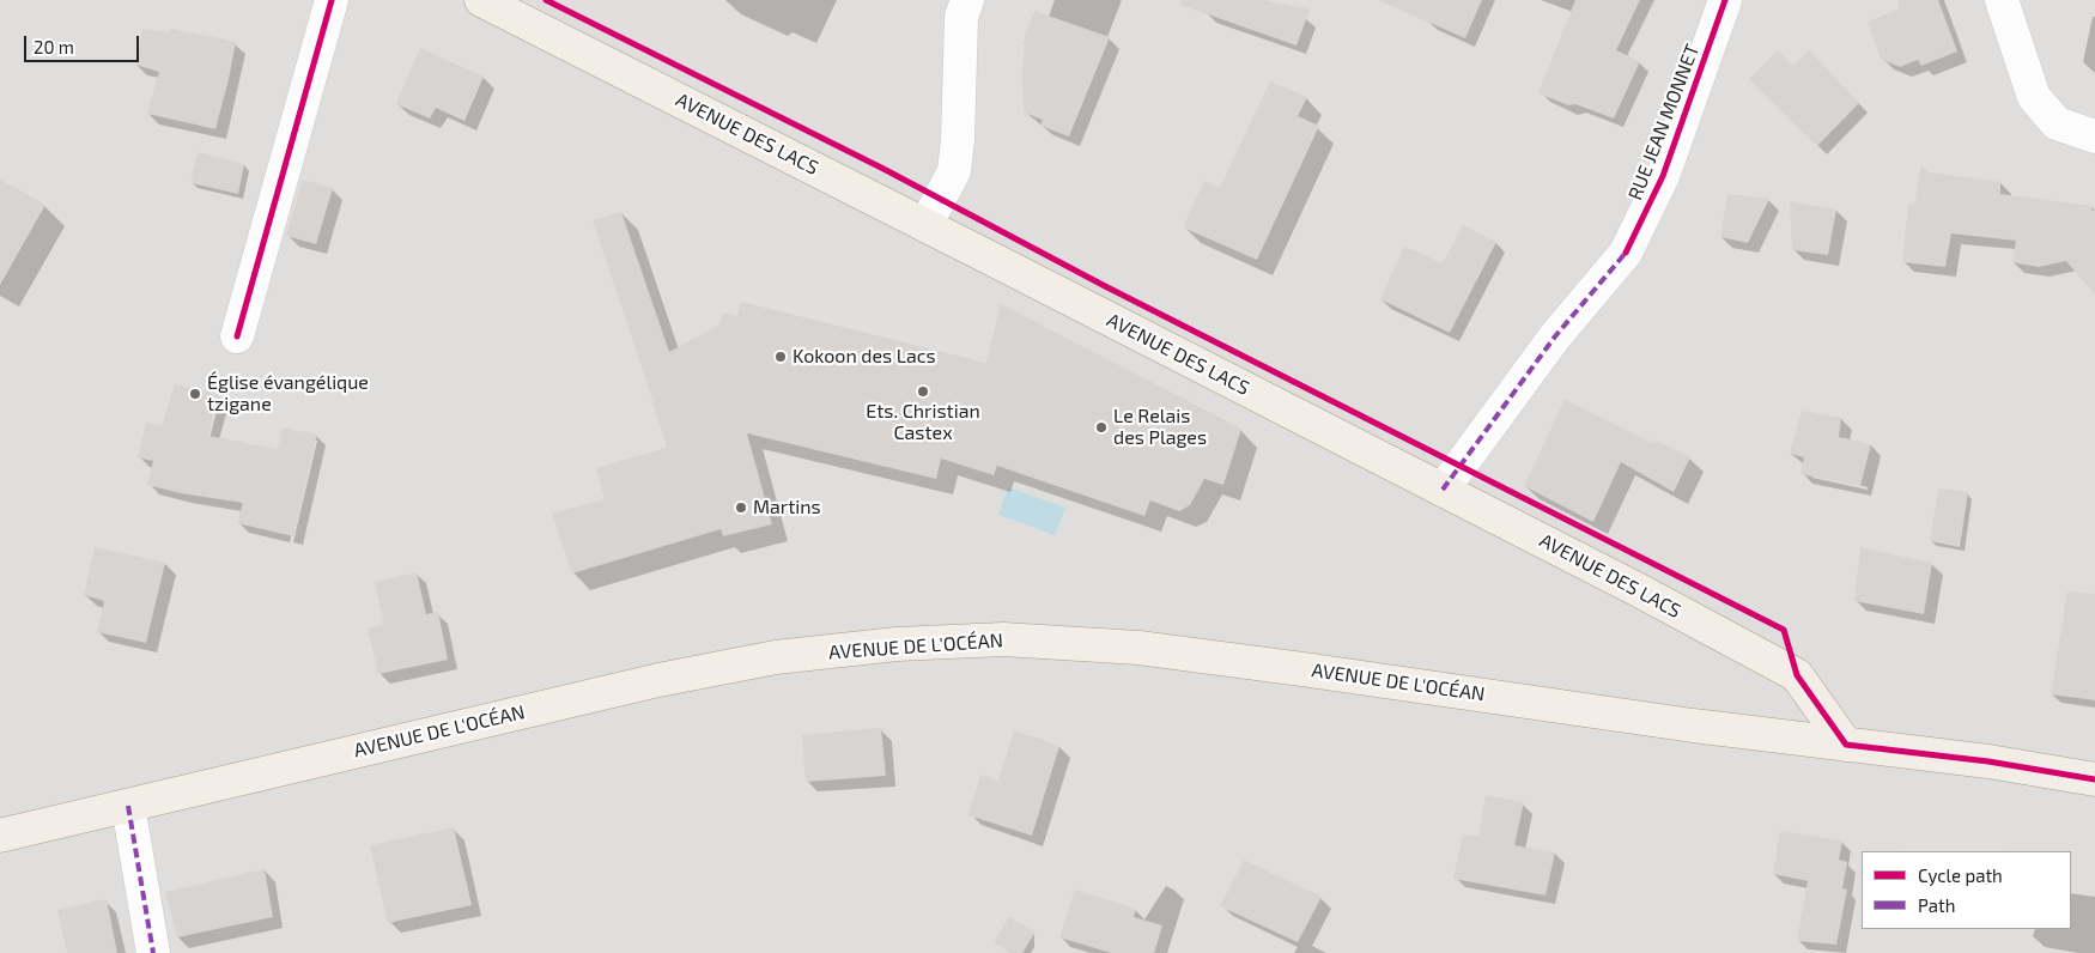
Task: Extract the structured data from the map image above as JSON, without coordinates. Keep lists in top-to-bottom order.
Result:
{
  "streets": {
    "main road": ["AVENUE DES LACS", "AVENUE DE L'OCÉAN"],
    "street": ["RUE JEAN MONNET"]
  },
  "crossings": [
    ["RUE JEAN MONNET", "AVENUE DES LACS"],
    ["AVENUE DES LACS", "AVENUE DE L'OCÉAN"]
  ],
  "places": [
    "Kokoon des Lacs",
    "Ets. Christian Castex",
    "Église évangélique tzigane",
    "Le Relais des Plages",
    "Martins"
  ],
  "legend": ["Cycle path", "Path"],
  "scale_bar": "20 m"
}
